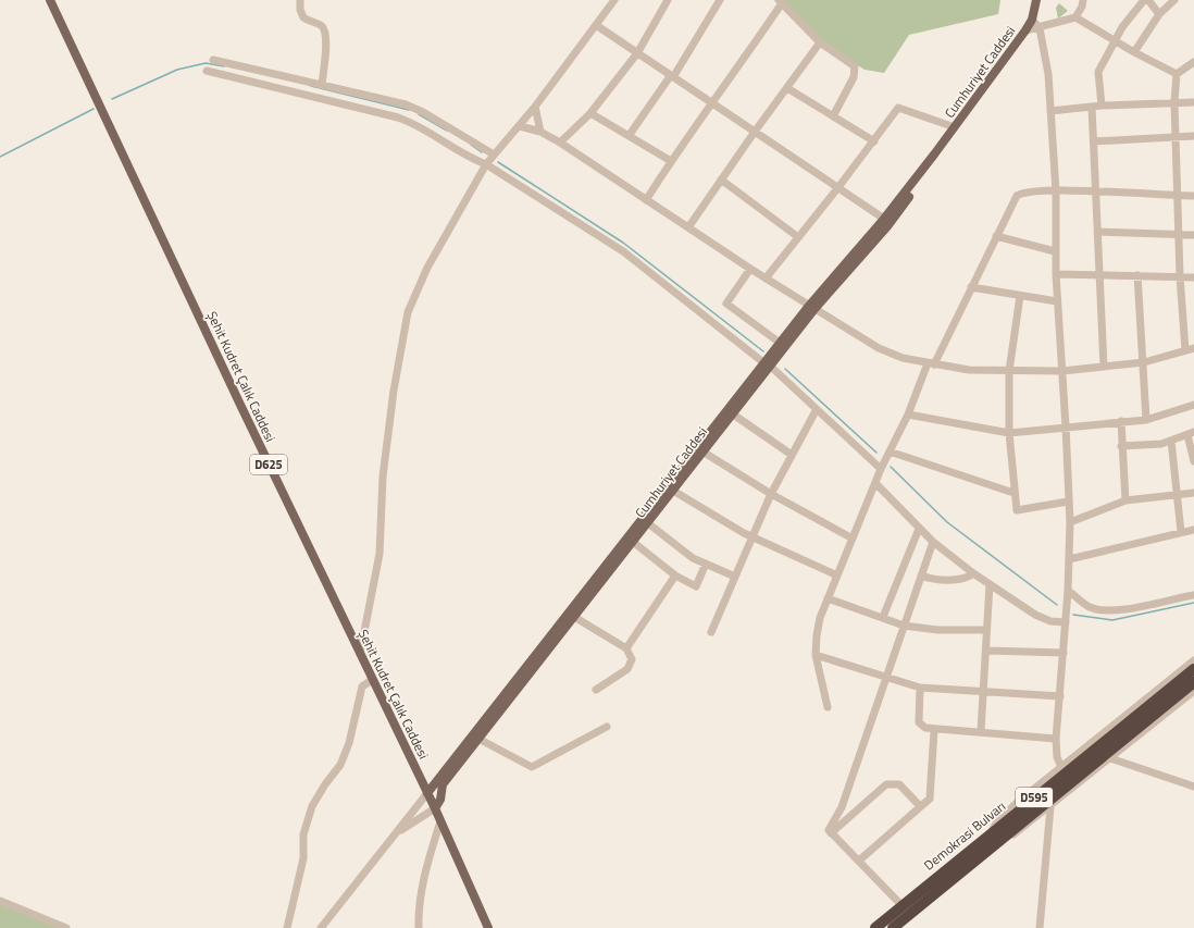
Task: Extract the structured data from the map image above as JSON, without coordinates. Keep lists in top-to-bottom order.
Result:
{
  "streets": {
    "highway": ["D595", "Demokrasi Bulvarı"],
    "main road": ["Cumhuriyet Caddesi", "Şehit Kudret Çalık Caddesi", "D625"]
  },
  "crossings": [
    ["Cumhuriyet Caddesi", "Şehit Kudret Çalık Caddesi"]
  ]
}
